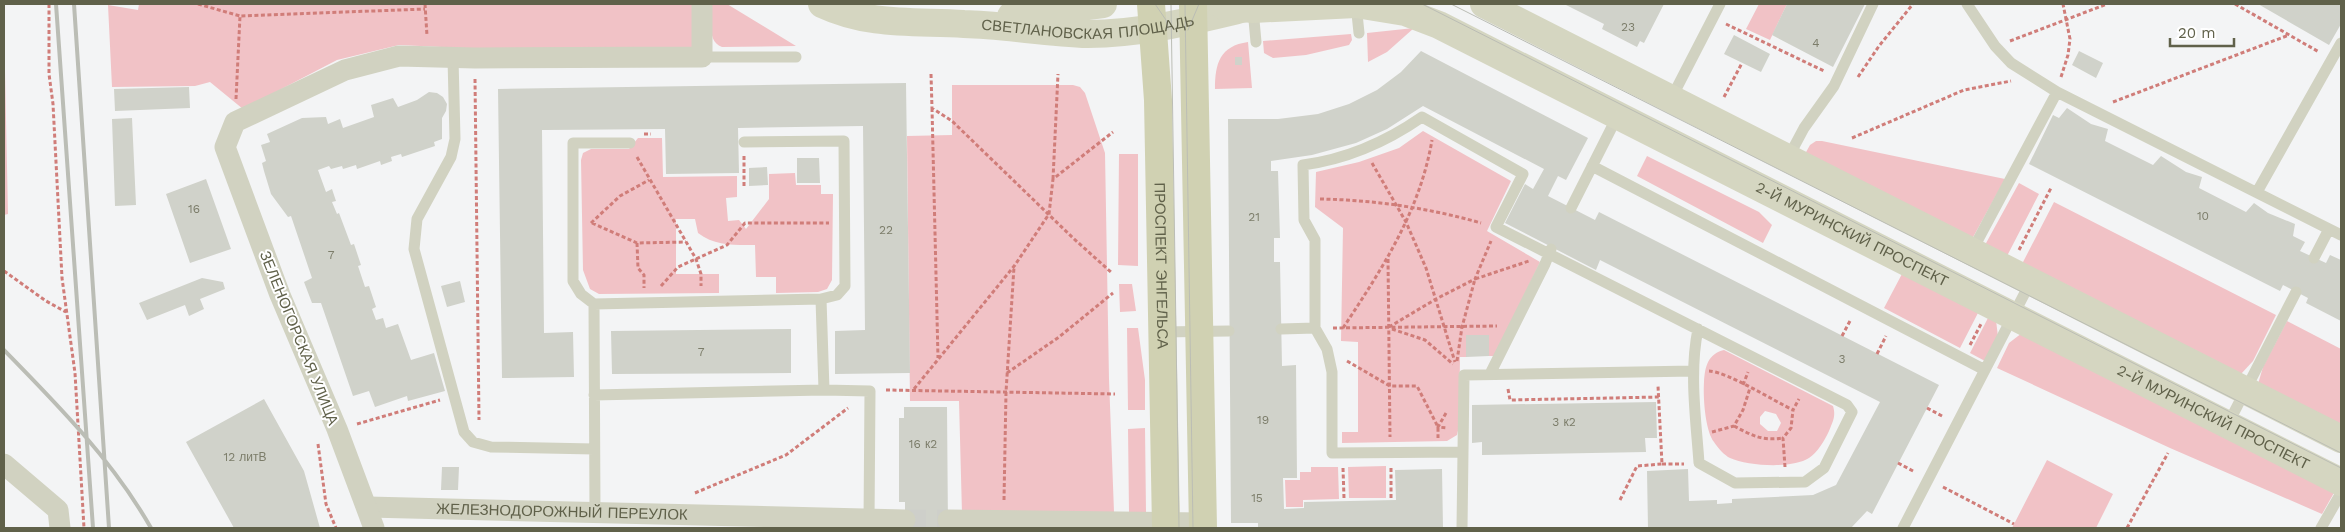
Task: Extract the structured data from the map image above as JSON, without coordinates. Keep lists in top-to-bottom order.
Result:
{
  "streets": {
    "main road": ["СВЕТЛАНОВСКАЯ ПЛОЩАДЬ", "2-Й МУРИНСКИЙ ПРОСПЕКТ", "ПРОСПЕКТ ЭНГЕЛЬСА"],
    "street": ["ЗЕЛЕНОГОРСКАЯ УЛИЦА", "ЖЕЛЕЗНОДОРОЖНЫЙ ПЕРЕУЛОК"]
  },
  "crossings": [
    ["СВЕТЛАНОВСКАЯ ПЛОЩАДЬ", "2-Й МУРИНСКИЙ ПРОСПЕКТ"],
    ["СВЕТЛАНОВСКАЯ ПЛОЩАДЬ", "ПРОСПЕКТ ЭНГЕЛЬСА"],
    ["ЗЕЛЕНОГОРСКАЯ УЛИЦА", "ЖЕЛЕЗНОДОРОЖНЫЙ ПЕРЕУЛОК"]
  ],
  "house_numbers": [
    "23",
    "4",
    "16",
    "10",
    "21",
    "22",
    "7",
    "7",
    "3",
    "19",
    "3 к2",
    "16 к2",
    "12 литВ",
    "15"
  ],
  "scale_bar": "20 m"
}
